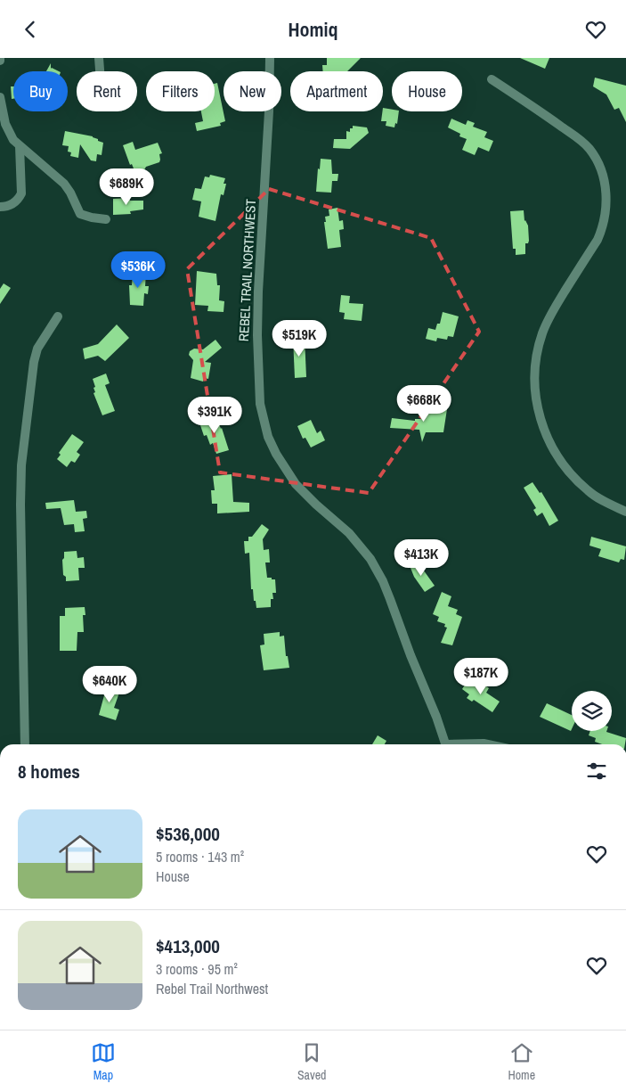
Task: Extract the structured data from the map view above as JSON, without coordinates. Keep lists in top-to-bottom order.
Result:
{
  "streets": {
    "street": ["REBEL TRAIL NORTHWEST"]
  },
  "page": {
    "header": "Homiq",
    "chip": [
      "Buy",
      "Rent",
      "Filters",
      "New",
      "Apartment",
      "House"
    ],
    "price": [
      "$689K",
      "$536K",
      "$519K",
      "$668K",
      "$391K",
      "$413K",
      "$187K",
      "$640K"
    ],
    "heading": "8 homes",
    "list": [
      {
        "name": "$536,000",
        "note": "5 rooms · 143 m² · House"
      },
      {
        "name": "$413,000",
        "note": "3 rooms · 95 m² · Rebel Trail Northwest"
      }
    ],
    "tabs": ["Map", "Saved", "Home"]
  }
}
